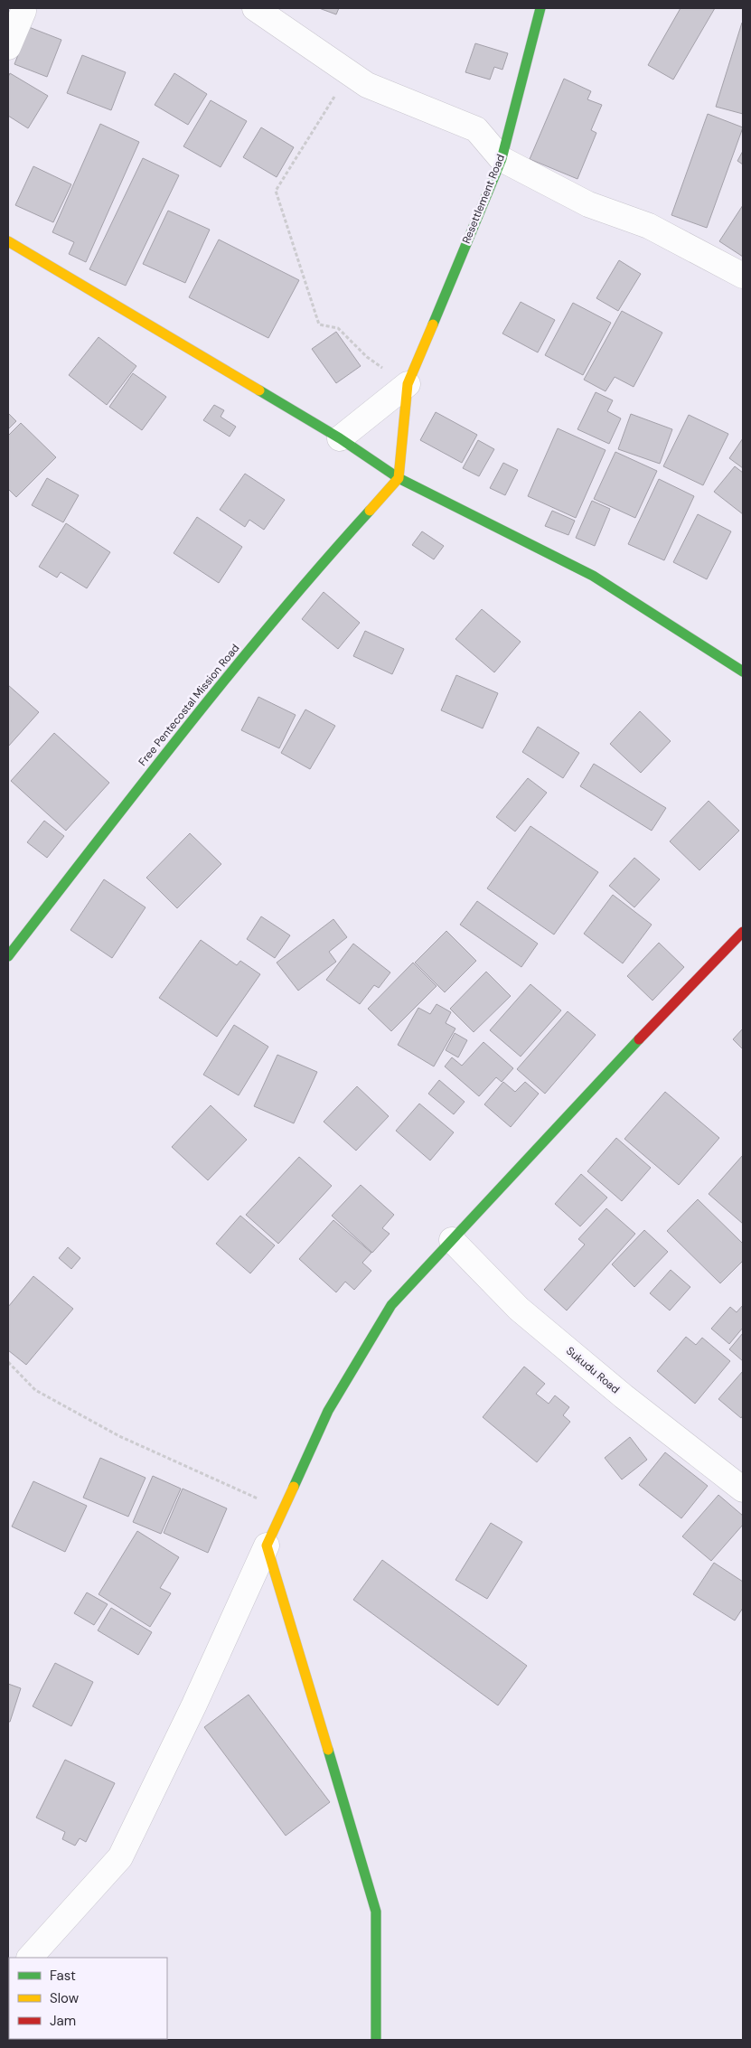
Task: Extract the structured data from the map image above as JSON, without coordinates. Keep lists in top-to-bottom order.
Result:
{
  "streets": {
    "street": ["Resettlement Road", "Free Pentecostal Mission Road", "Sukudu Road"]
  },
  "crossings": [
    ["Resettlement Road", "Free Pentecostal Mission Road"]
  ],
  "legend": ["Fast", "Slow", "Jam"]
}
